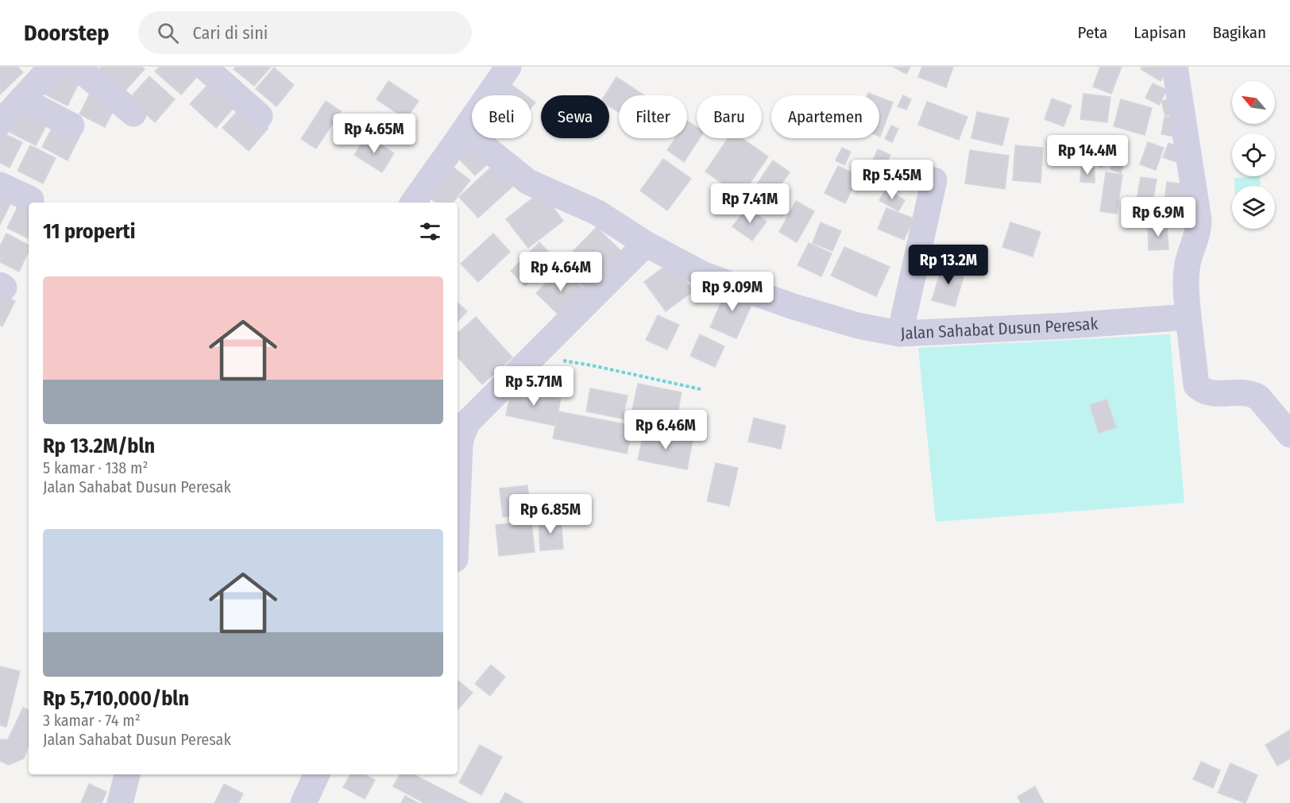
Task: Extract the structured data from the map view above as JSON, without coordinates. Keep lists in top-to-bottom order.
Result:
{
  "streets": {
    "street": ["Jalan Sahabat Dusun Peresak"]
  },
  "north": "top left",
  "page": {
    "header": "Doorstep",
    "search": "Cari di sini",
    "nav": ["Peta", "Lapisan", "Bagikan"],
    "chip": [
      "Beli",
      "Sewa",
      "Filter",
      "Baru",
      "Apartemen"
    ],
    "price": [
      "Rp 4.65M",
      "Rp 14.4M",
      "Rp 5.45M",
      "Rp 7.41M",
      "Rp 6.9M",
      "Rp 13.2M",
      "Rp 4.64M",
      "Rp 9.09M",
      "Rp 5.71M",
      "Rp 6.46M",
      "Rp 6.85M"
    ],
    "heading": "11 properti",
    "list": [
      {
        "name": "Rp 13.2M/bln",
        "note": "5 kamar · 138 m² · Jalan Sahabat Dusun Peresak"
      },
      {
        "name": "Rp 5,710,000/bln",
        "note": "3 kamar · 74 m² · Jalan Sahabat Dusun Peresak"
      }
    ]
  }
}
